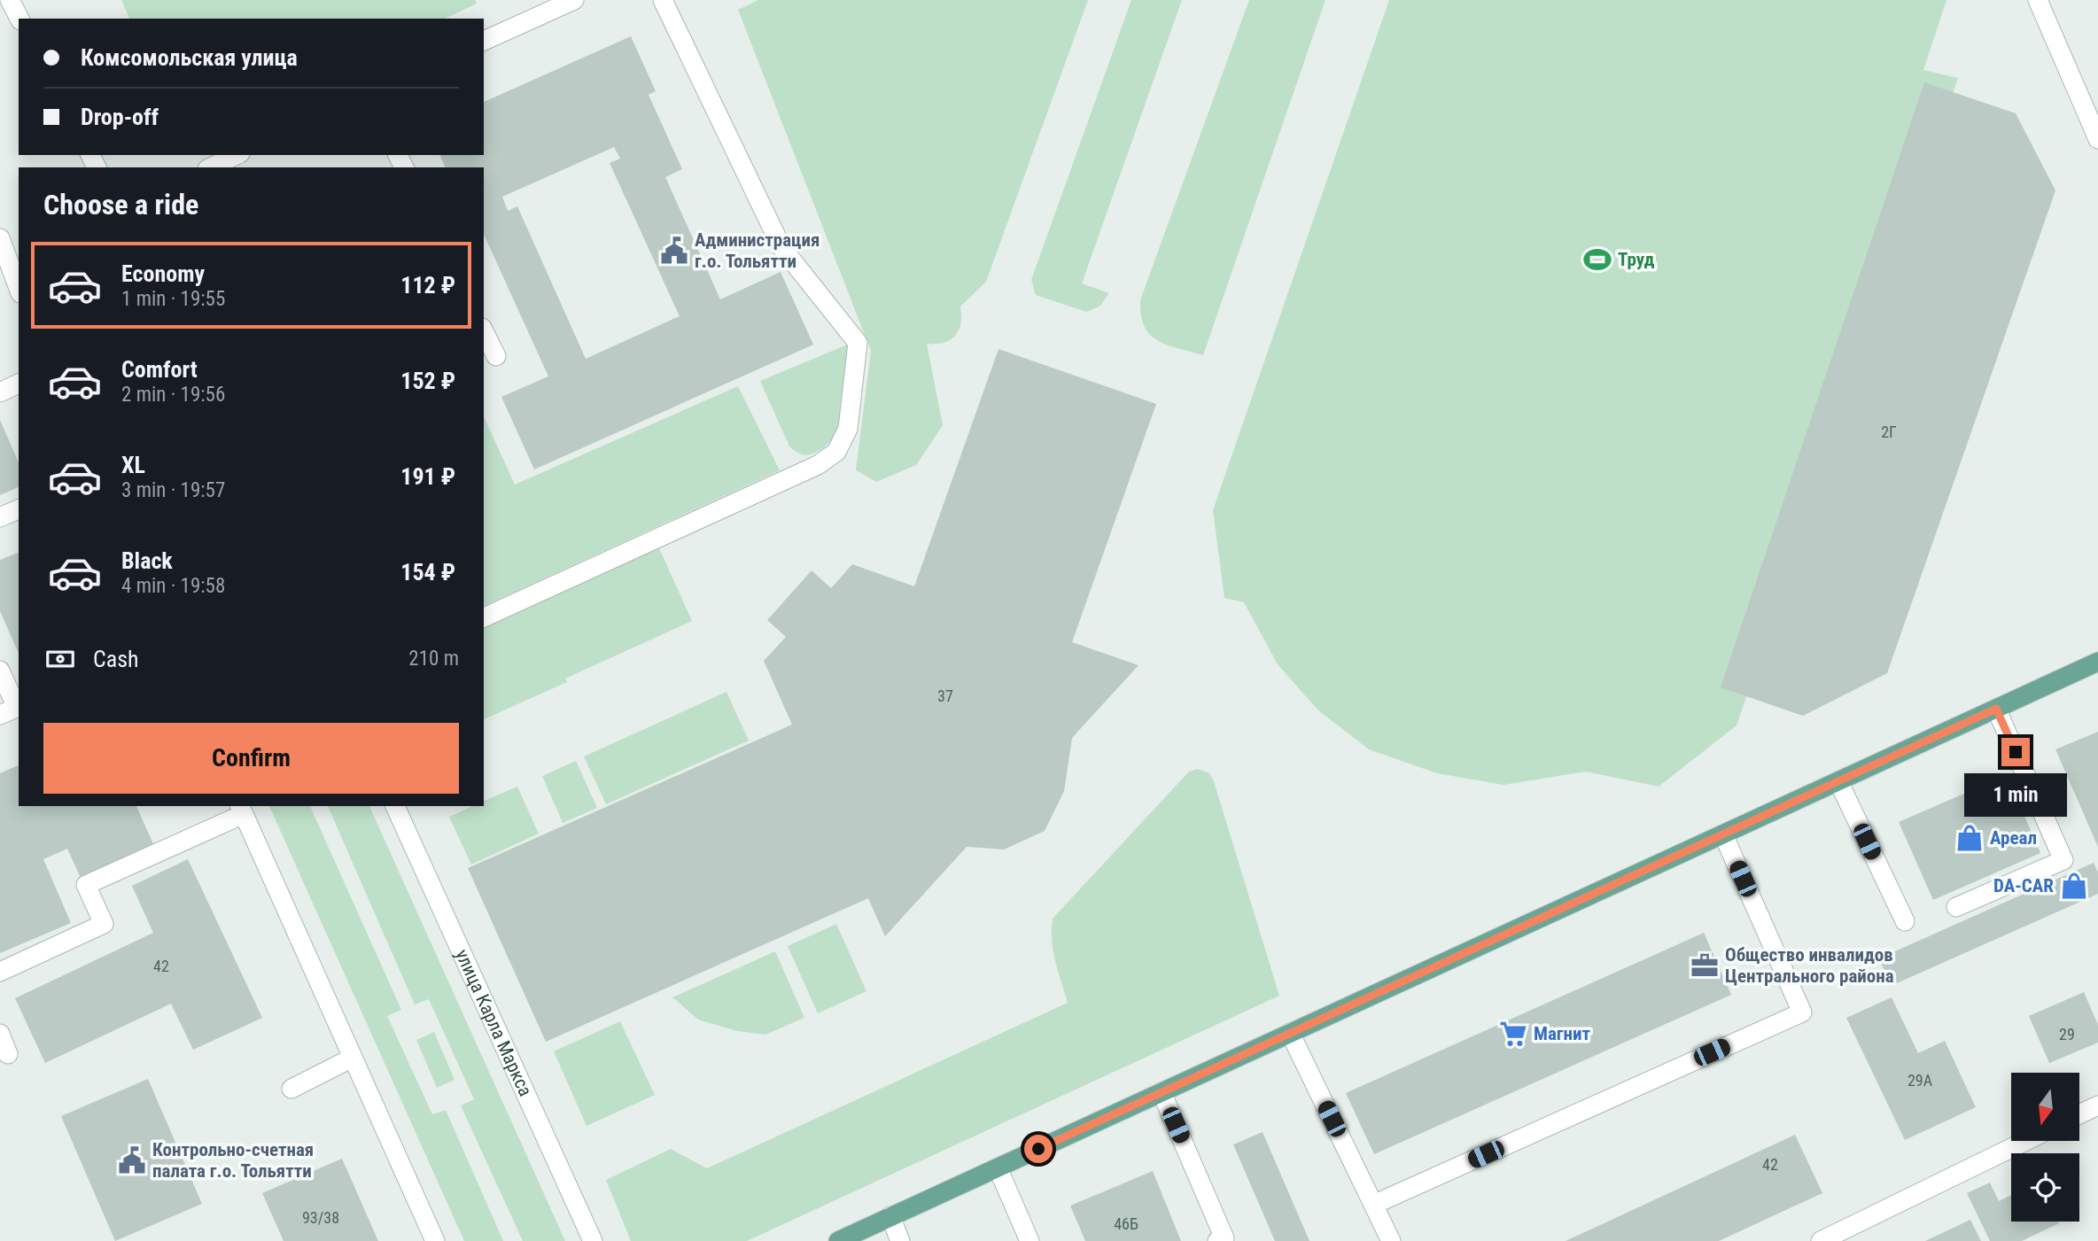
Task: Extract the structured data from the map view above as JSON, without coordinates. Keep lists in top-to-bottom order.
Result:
{
  "streets": {
    "main road": ["улица Карла Маркса"]
  },
  "places": {
    "public building": ["Администрация г.о. Тольятти", "Контрольно-счетная палата г.о. Тольятти"],
    "sports": ["Труд"],
    "shop": ["Ареал", "DA-CAR"],
    "office": ["Общество инвалидов Центрального района"],
    "supermarket": ["Магнит"]
  },
  "house_numbers": [
    "2Г",
    "37",
    "42",
    "29",
    "29А",
    "42",
    "93/38",
    "46Б"
  ],
  "north": "bottom",
  "page": {
    "banner": ["Комсомольская улица", "Drop-off"],
    "heading": "Choose a ride",
    "list": [
      {
        "name": "Economy",
        "note": "1 min · 19:55",
        "value": "112 ₽"
      },
      {
        "name": "Comfort",
        "note": "2 min · 19:56",
        "value": "152 ₽"
      },
      {
        "name": "XL",
        "note": "3 min · 19:57",
        "value": "191 ₽"
      },
      {
        "name": "Black",
        "note": "4 min · 19:58",
        "value": "154 ₽"
      }
    ],
    "pay": ["Cash", "210 m"],
    "buttons": "Confirm",
    "bubble": "1 min"
  }
}
